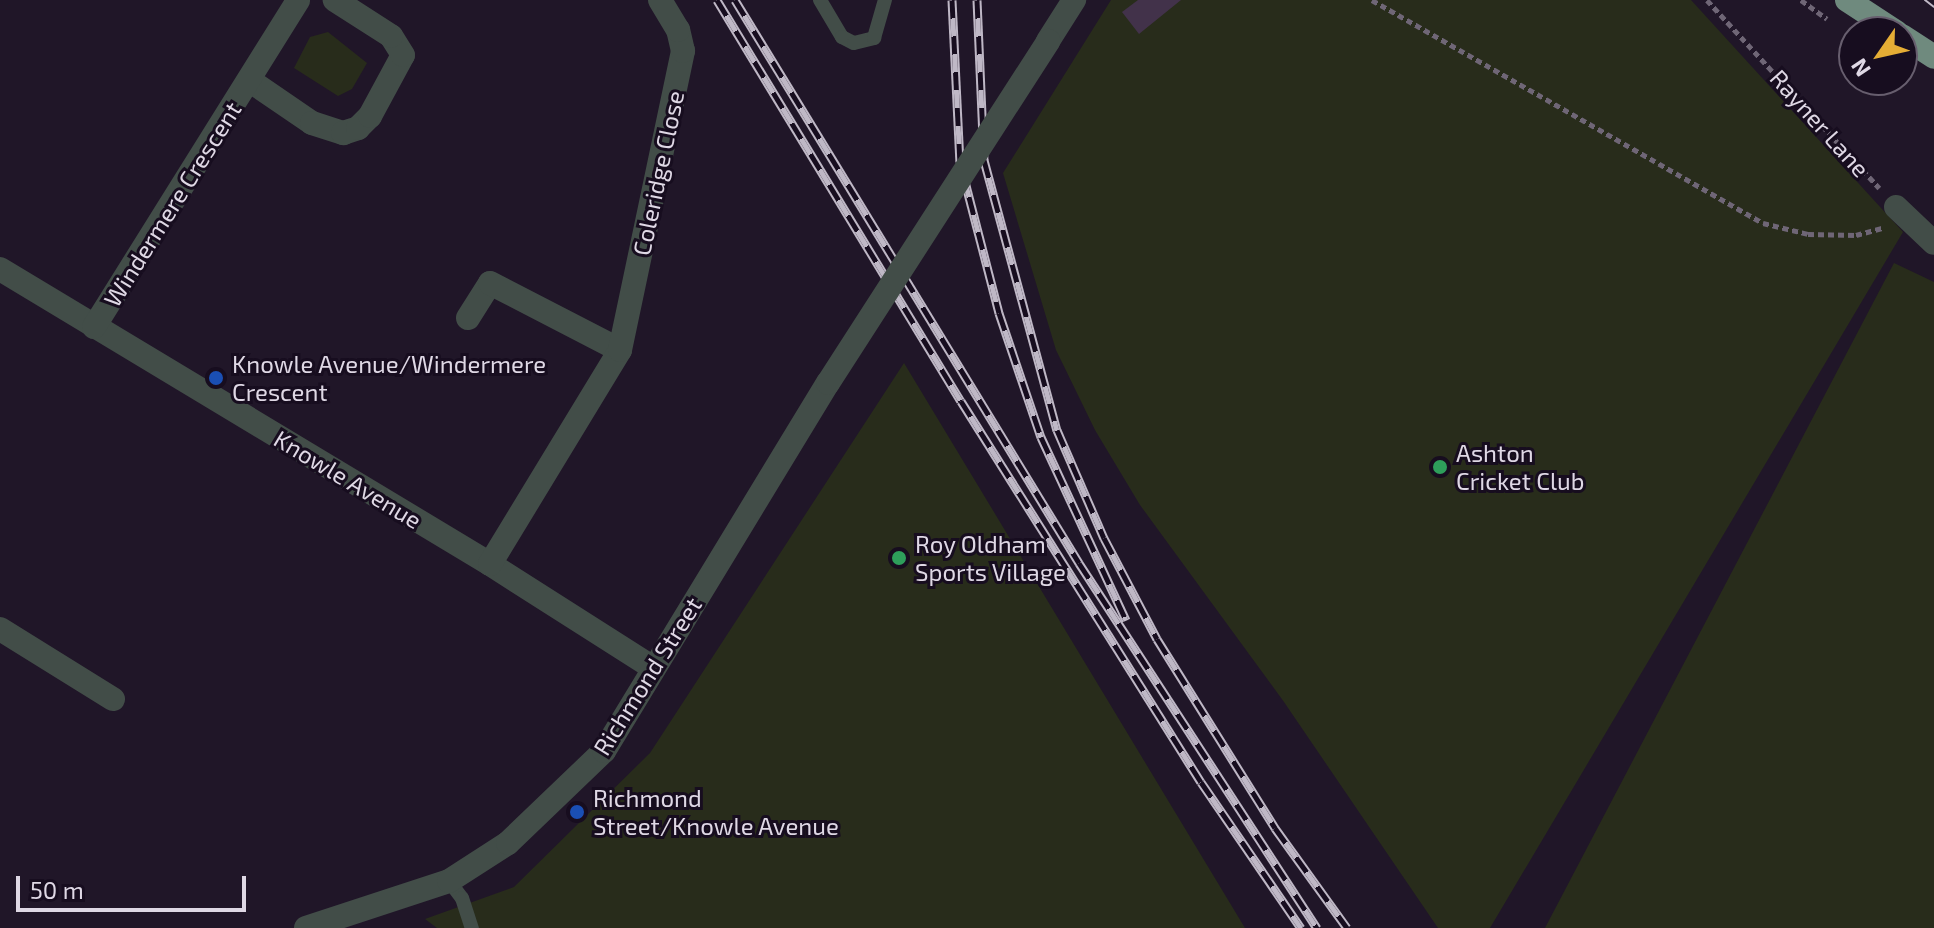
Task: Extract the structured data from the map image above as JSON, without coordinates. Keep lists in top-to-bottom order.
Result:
{
  "streets": {
    "street": [
      "Coleridge Close",
      "Windermere Crescent",
      "Knowle Avenue",
      "Richmond Street"
    ],
    "path": ["Rayner Lane"]
  },
  "crossings": [
    ["Coleridge Close", "Knowle Avenue"],
    ["Windermere Crescent", "Knowle Avenue"],
    ["Knowle Avenue", "Richmond Street"]
  ],
  "places": [
    "Knowle Avenue/Windermere Crescent",
    "Ashton Cricket Club",
    "Roy Oldham Sports Village",
    "Richmond Street/Knowle Avenue"
  ],
  "scale_bar": "50 m",
  "north": "bottom left"
}
